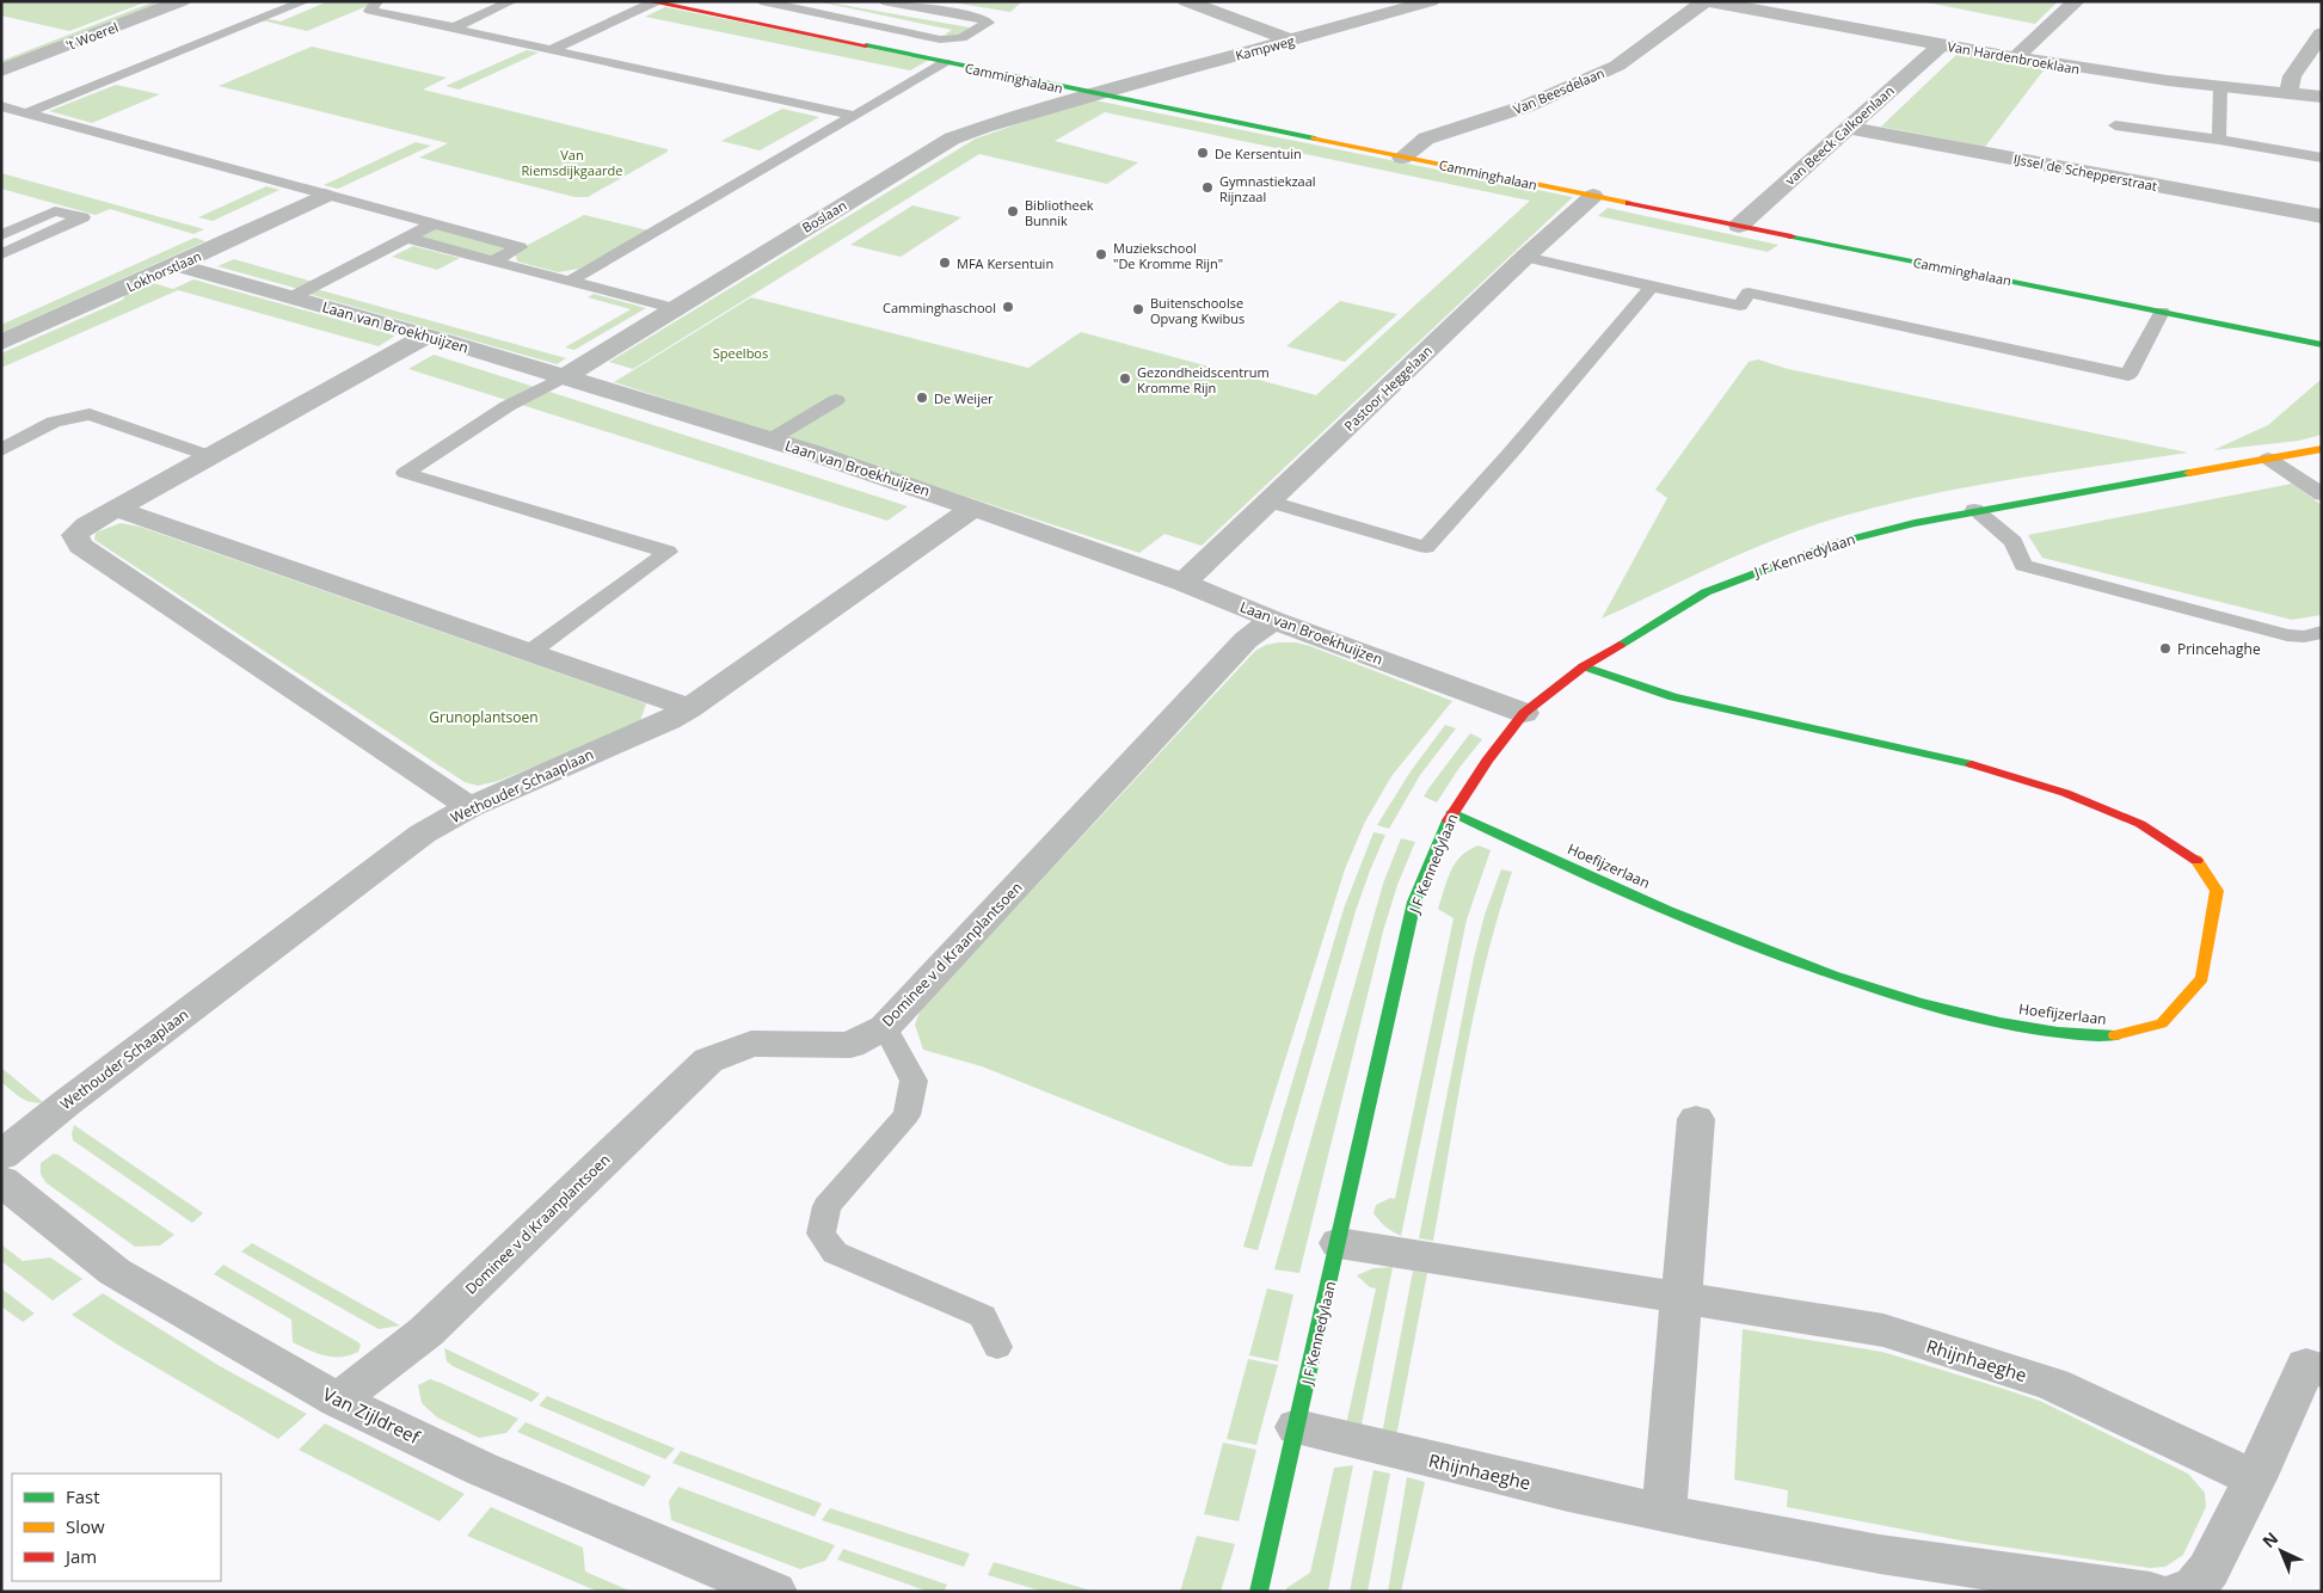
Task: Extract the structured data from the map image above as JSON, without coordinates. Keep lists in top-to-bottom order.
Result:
{
  "streets": {
    "street": [
      "'t Woerel",
      "Kampweg",
      "Van Hardenbroeklaan",
      "Camminghalaan",
      "Van Beesdelaan",
      "van Beeck Calkoenlaan",
      "IJssel de Schepperstraat",
      "Boslaan",
      "Lokhorstlaan",
      "Laan van Broekhuijzen",
      "Pastoor Heggelaan",
      "J F Kennedylaan",
      "Wethouder Schaaplaan",
      "Hoefijzerlaan",
      "Dominee v d Kraanplantsoen",
      "Rhijnhaeghe",
      "Van Zijldreef"
    ]
  },
  "crossings": [
    ["Kampweg", "Camminghalaan"],
    ["Kampweg", "Boslaan"],
    ["Van Hardenbroeklaan", "van Beeck Calkoenlaan"],
    ["Camminghalaan", "Van Beesdelaan"],
    ["Camminghalaan", "van Beeck Calkoenlaan"],
    ["Camminghalaan", "Boslaan"],
    ["Camminghalaan", "Pastoor Heggelaan"],
    ["van Beeck Calkoenlaan", "IJssel de Schepperstraat"],
    ["Boslaan", "Laan van Broekhuijzen"],
    ["Lokhorstlaan", "Laan van Broekhuijzen"],
    ["Laan van Broekhuijzen", "Pastoor Heggelaan"],
    ["Laan van Broekhuijzen", "J F Kennedylaan"],
    ["Laan van Broekhuijzen", "Wethouder Schaaplaan"],
    ["Laan van Broekhuijzen", "Dominee v d Kraanplantsoen"],
    ["J F Kennedylaan", "Hoefijzerlaan"],
    ["J F Kennedylaan", "Rhijnhaeghe"],
    ["Dominee v d Kraanplantsoen", "Van Zijldreef"]
  ],
  "parks": ["Van Riemsdijkgaarde", "Speelbos", "Grunoplantsoen"],
  "places": [
    "De Kersentuin",
    "Gymnastiekzaal Rijnzaal",
    "Bibliotheek Bunnik",
    "Muziekschool \"De Kromme Rijn\"",
    "MFA Kersentuin",
    "Camminghaschool",
    "Buitenschoolse Opvang Kwibus",
    "Gezondheidscentrum Kromme Rijn",
    "De Weijer",
    "Princehaghe"
  ],
  "legend": ["Fast", "Slow", "Jam"],
  "north": "top left"
}
